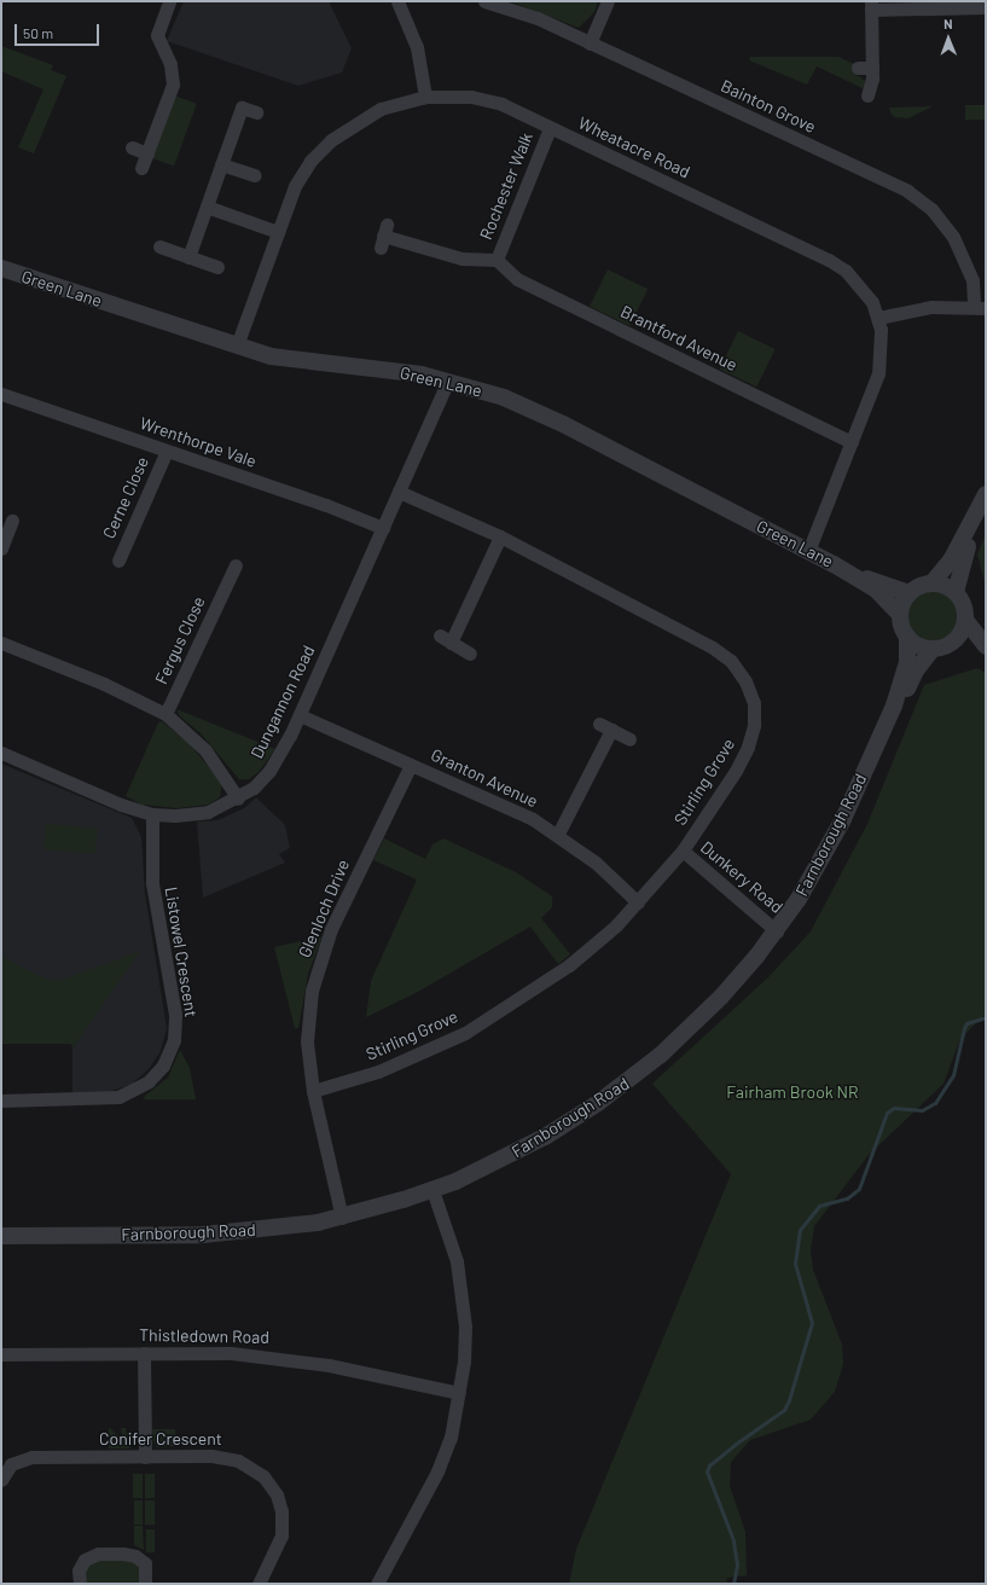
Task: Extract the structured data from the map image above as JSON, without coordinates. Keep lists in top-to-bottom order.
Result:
{
  "streets": {
    "street": [
      "Bainton Grove",
      "Wheatacre Road",
      "Rochester Walk",
      "Green Lane",
      "Brantford Avenue",
      "Wrenthorpe Vale",
      "Cerne Close",
      "Fergus Close",
      "Dungannon Road",
      "Granton Avenue",
      "Stirling Grove",
      "Farnborough Road",
      "Dunkery Road",
      "Glenloch Drive",
      "Listowel Crescent",
      "Thistledown Road",
      "Conifer Crescent"
    ]
  },
  "crossings": [
    ["Wheatacre Road", "Rochester Walk"],
    ["Wheatacre Road", "Green Lane"],
    ["Wheatacre Road", "Brantford Avenue"],
    ["Rochester Walk", "Brantford Avenue"],
    ["Green Lane", "Dungannon Road"],
    ["Green Lane", "Farnborough Road"],
    ["Wrenthorpe Vale", "Cerne Close"],
    ["Wrenthorpe Vale", "Dungannon Road"],
    ["Dungannon Road", "Granton Avenue"],
    ["Dungannon Road", "Stirling Grove"],
    ["Dungannon Road", "Listowel Crescent"],
    ["Granton Avenue", "Stirling Grove"],
    ["Granton Avenue", "Glenloch Drive"],
    ["Stirling Grove", "Dunkery Road"],
    ["Stirling Grove", "Glenloch Drive"],
    ["Farnborough Road", "Dunkery Road"],
    ["Farnborough Road", "Glenloch Drive"]
  ],
  "parks": ["Fairham Brook NR"],
  "scale_bar": "50 m",
  "north": "top"
}
